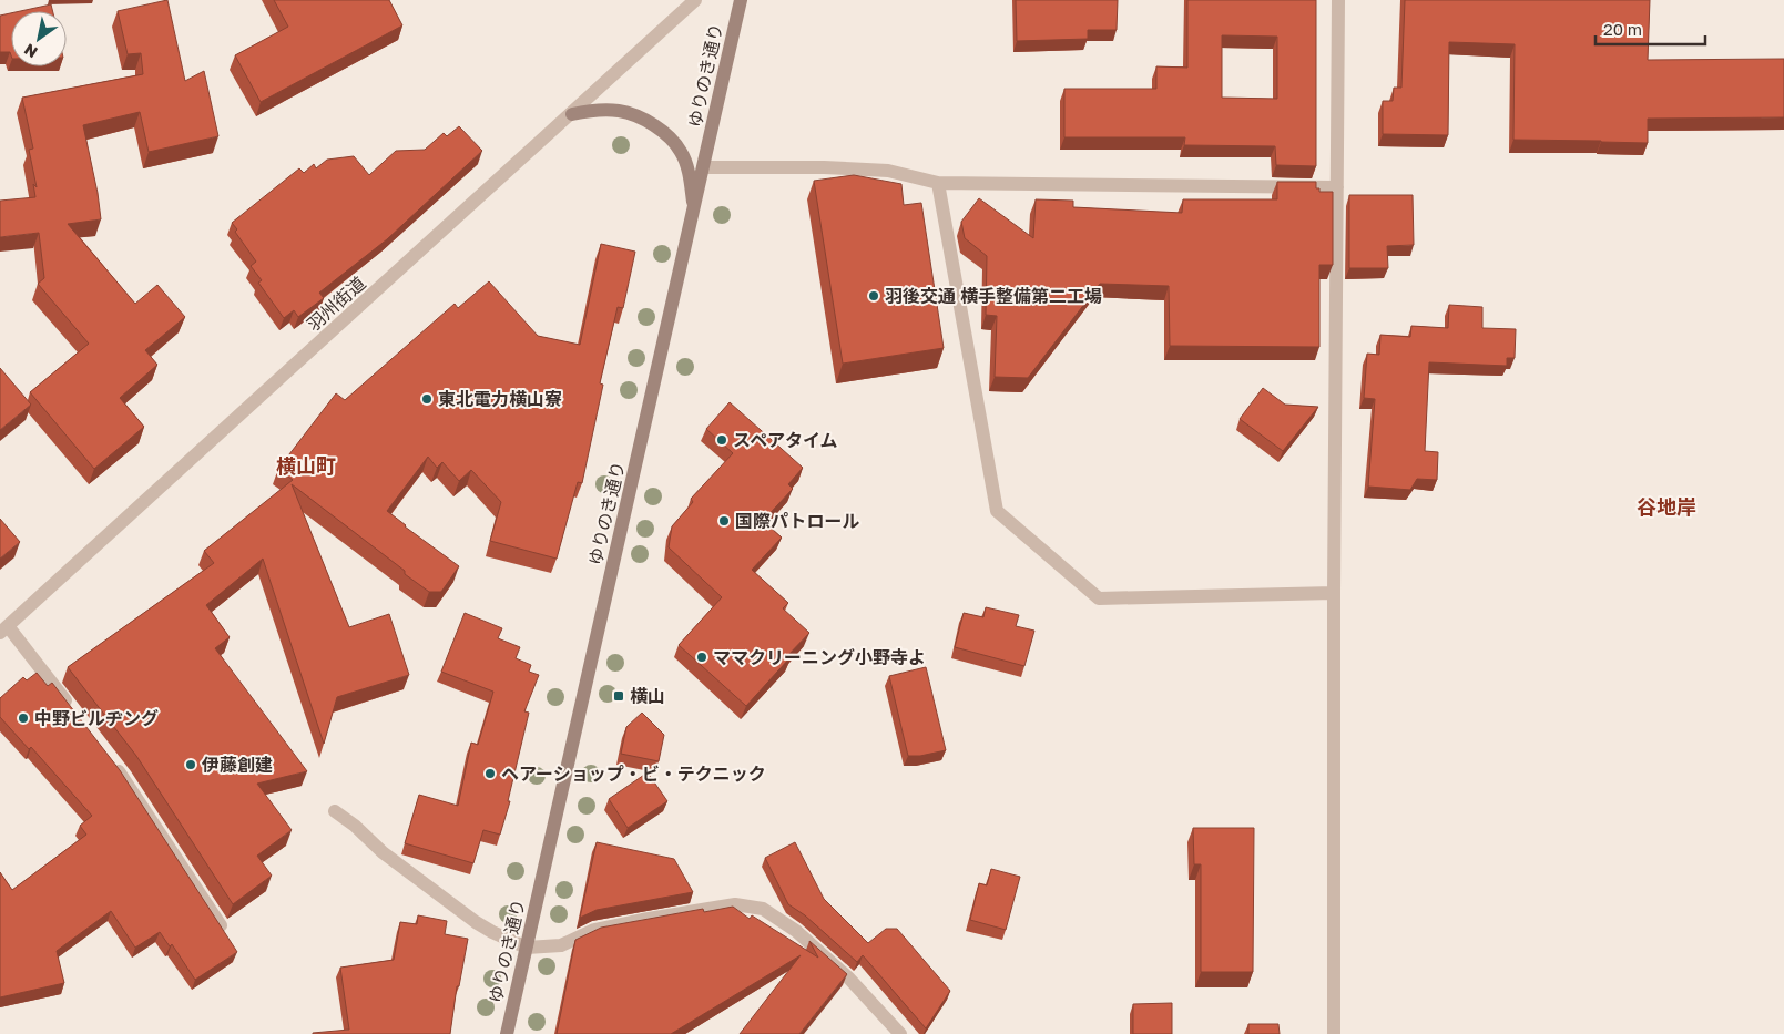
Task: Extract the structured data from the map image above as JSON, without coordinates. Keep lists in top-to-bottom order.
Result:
{
  "streets": {
    "street": ["ゆりのき通り", "羽州街道"]
  },
  "districts": ["横山町", "谷地岸"],
  "places": {
    "other": [
      "羽後交通 横手整備第二工場",
      "東北電力横山寮",
      "スペアタイム",
      "国際パトロール",
      "ママクリーニング小野寺よ",
      "中野ビルヂング",
      "伊藤創建",
      "ヘアーショップ・ビ・テクニック"
    ],
    "transit": ["横山"]
  },
  "scale_bar": "20 m",
  "north": "bottom left"
}
